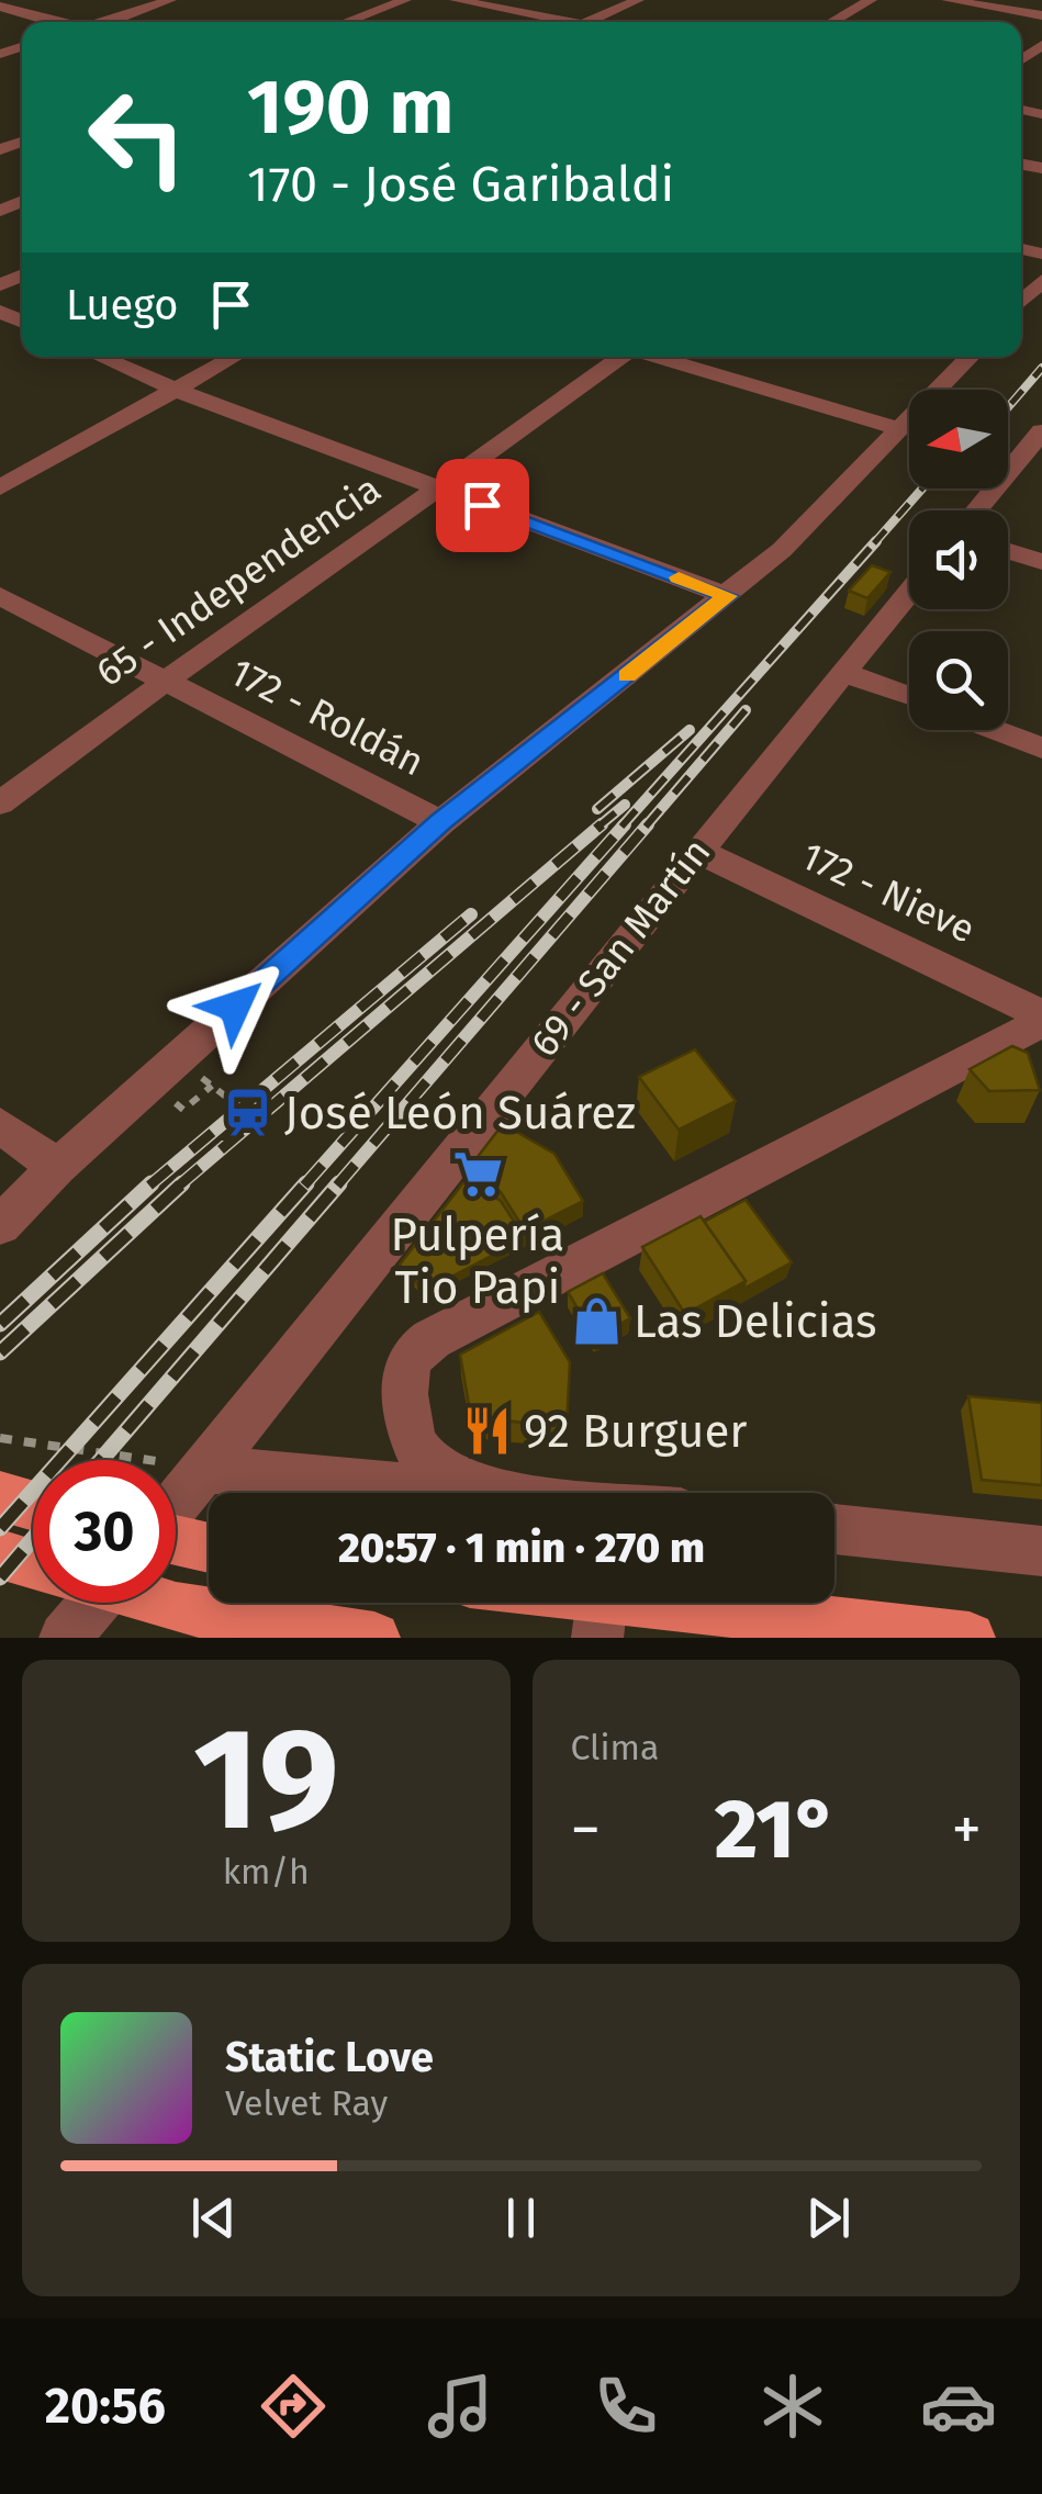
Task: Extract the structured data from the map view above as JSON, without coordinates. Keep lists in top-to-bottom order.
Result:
{
  "streets": {
    "street": [
      "65 - Independencia",
      "172 - Roldán",
      "172 - Nieve",
      "69 - San Martín"
    ]
  },
  "crossings": [
    ["65 - Independencia", "172 - Roldán"],
    ["172 - Nieve", "69 - San Martín"]
  ],
  "places": {
    "station": ["José León Suárez"],
    "supermarket": ["Pulpería Tio Papi"],
    "shop": ["Las Delicias"],
    "restaurant": ["92 Burguer"]
  },
  "north": "left",
  "page": {
    "turn": ["190 m", "170 - José Garibaldi"],
    "then": "Luego",
    "limit": "30",
    "trip": "20:57 · 1 min · 270 m",
    "tile": [
      ["19", "km/h"],
      "Clima"
    ],
    "heat": ["−", "21°", "+"],
    "song": ["Static Love", "Velvet Ray"],
    "tabs": "20:56"
  }
}
